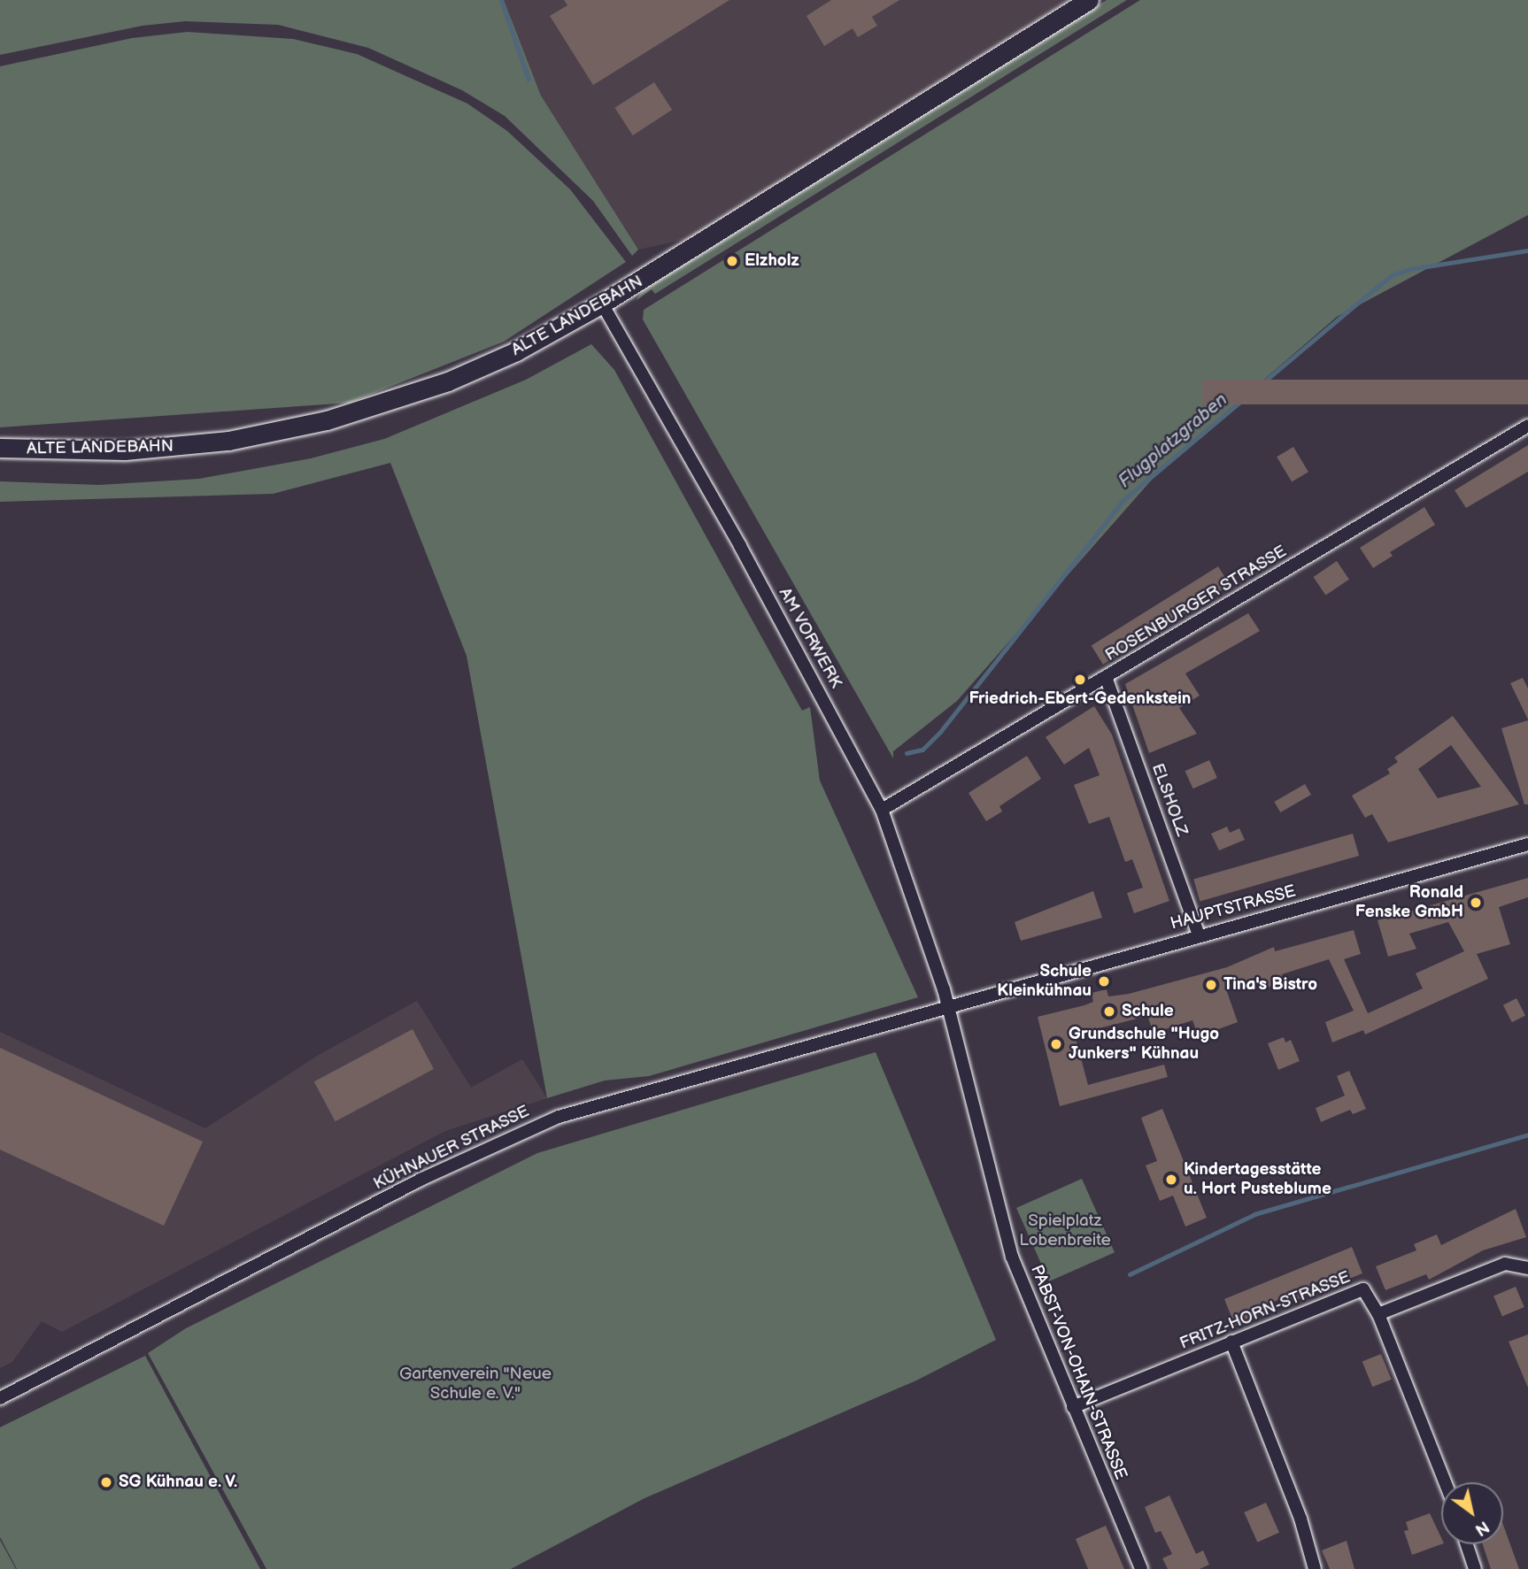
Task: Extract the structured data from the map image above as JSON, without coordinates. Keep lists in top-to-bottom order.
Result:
{
  "streets": {
    "main road": ["ALTE LANDEBAHN"],
    "street": [
      "ROSENBURGER STRASSE",
      "AM VORWERK",
      "ELSHOLZ",
      "HAUPTSTRASSE",
      "KÜHNAUER STRASSE",
      "FRITZ-HORN-STRASSE",
      "PABST-VON-OHAIN-STRASSE"
    ]
  },
  "crossings": [
    ["ALTE LANDEBAHN", "AM VORWERK"],
    ["ROSENBURGER STRASSE", "AM VORWERK"],
    ["ROSENBURGER STRASSE", "ELSHOLZ"],
    ["AM VORWERK", "HAUPTSTRASSE"],
    ["AM VORWERK", "KÜHNAUER STRASSE"],
    ["AM VORWERK", "PABST-VON-OHAIN-STRASSE"],
    ["ELSHOLZ", "HAUPTSTRASSE"],
    ["HAUPTSTRASSE", "KÜHNAUER STRASSE"],
    ["HAUPTSTRASSE", "PABST-VON-OHAIN-STRASSE"],
    ["KÜHNAUER STRASSE", "PABST-VON-OHAIN-STRASSE"],
    ["FRITZ-HORN-STRASSE", "PABST-VON-OHAIN-STRASSE"]
  ],
  "water": ["Flugplatzgraben"],
  "parks": ["Spielplatz Lobenbreite", "Gartenverein \"Neue Schule e. V.\""],
  "places": [
    "Elzholz",
    "Friedrich-Ebert-Gedenkstein",
    "Ronald Fenske GmbH",
    "Schule Kleinkühnau",
    "Tina's Bistro",
    "Schule",
    "Grundschule \"Hugo Junkers\" Kühnau",
    "Kindertagesstätte u. Hort Pusteblume",
    "SG Kühnau e. V."
  ],
  "north": "bottom right"
}
